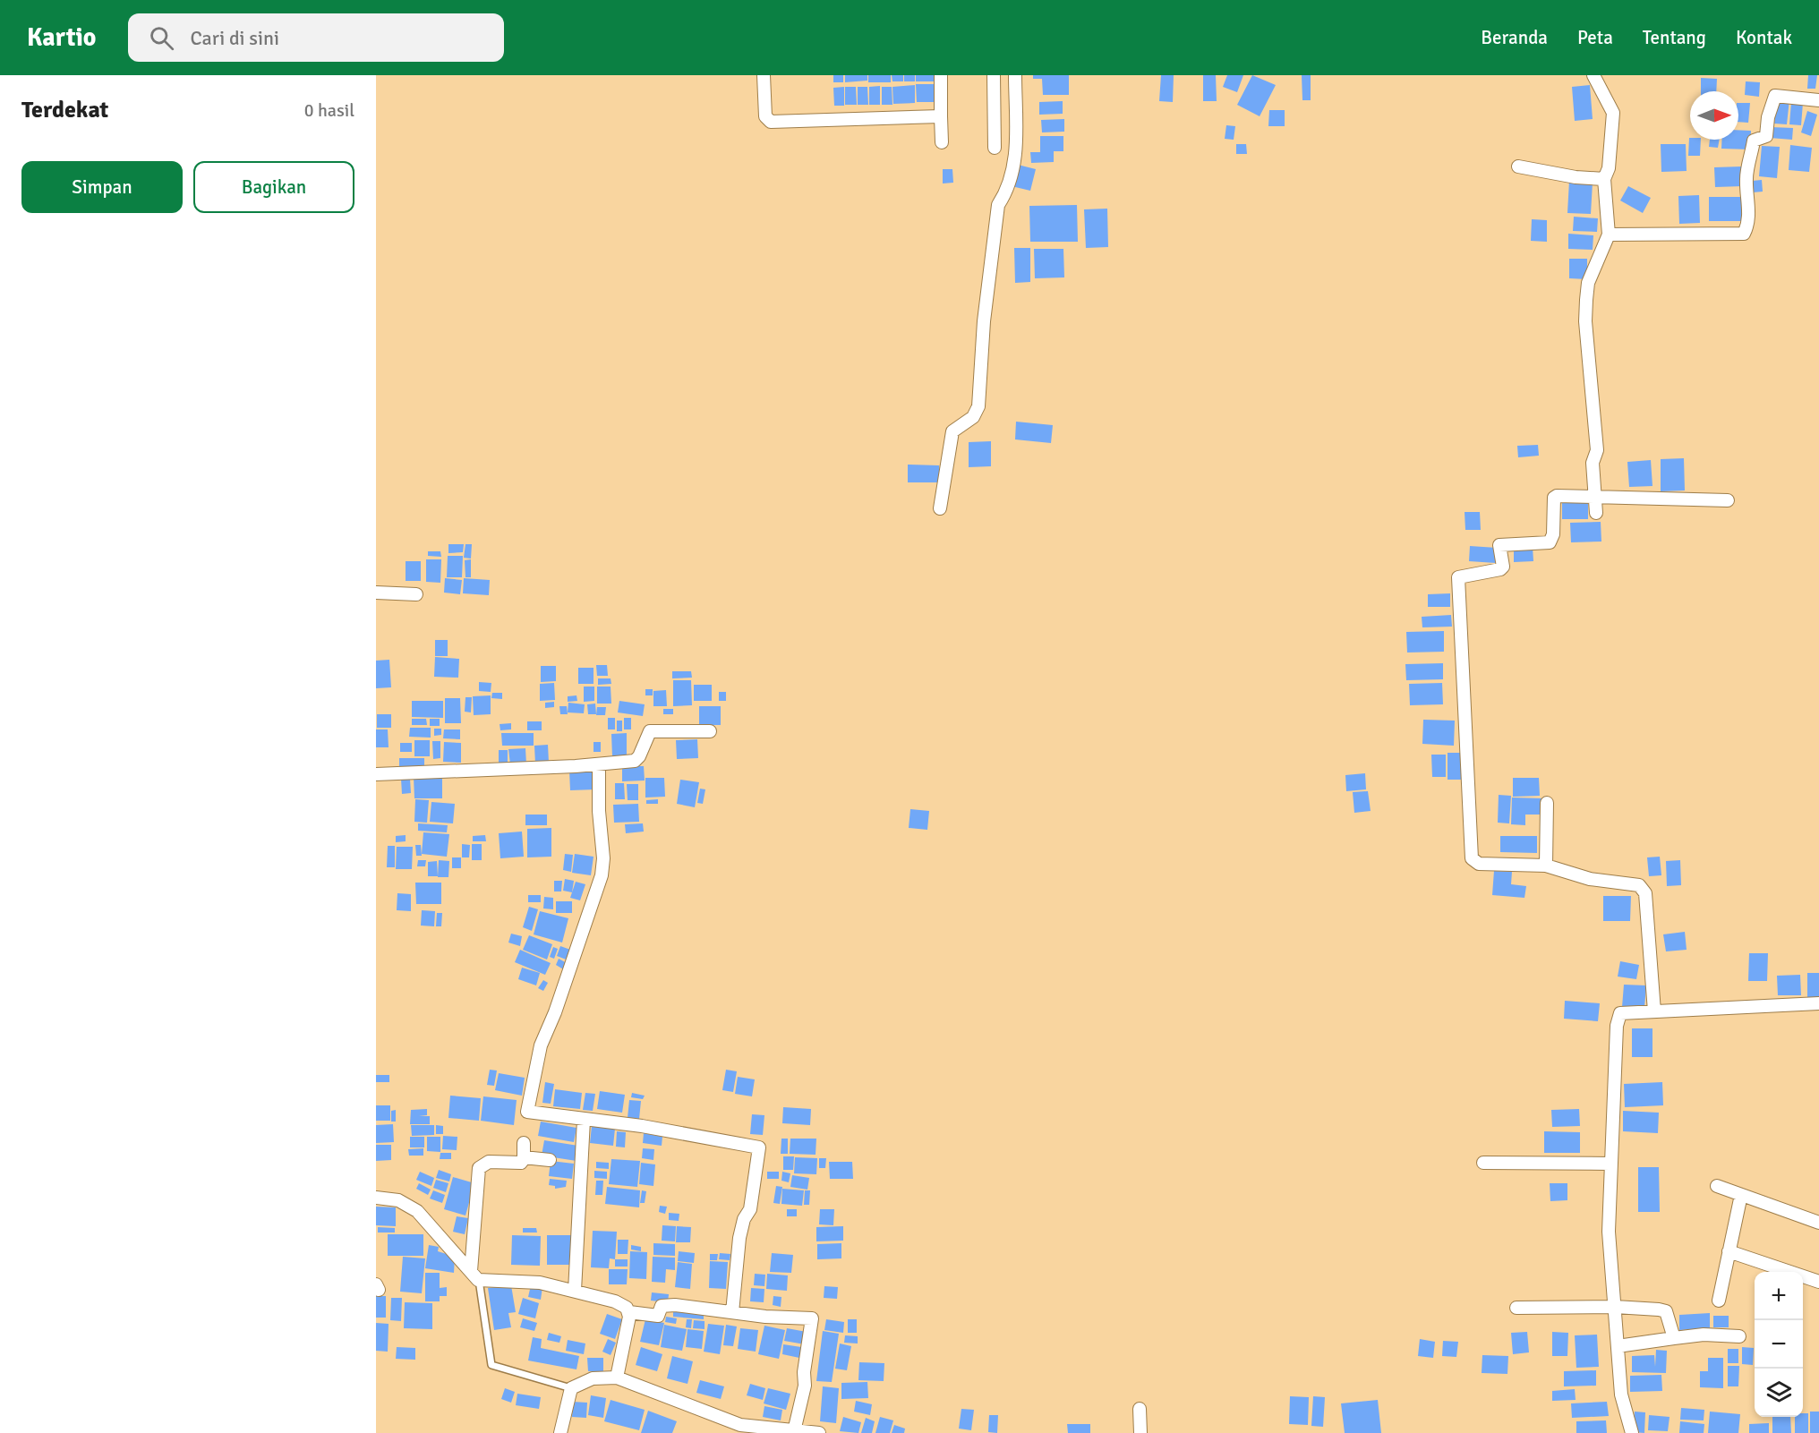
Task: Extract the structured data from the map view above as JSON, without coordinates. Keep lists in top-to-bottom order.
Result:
{
  "north": "right",
  "page": {
    "header": "Kartio",
    "search": "Cari di sini",
    "nav": [
      "Beranda",
      "Peta",
      "Tentang",
      "Kontak"
    ],
    "heading": ["Terdekat", "0 hasil"],
    "buttons": ["Simpan", "Bagikan"],
    "map_buttons": ["+", "−"]
  }
}
